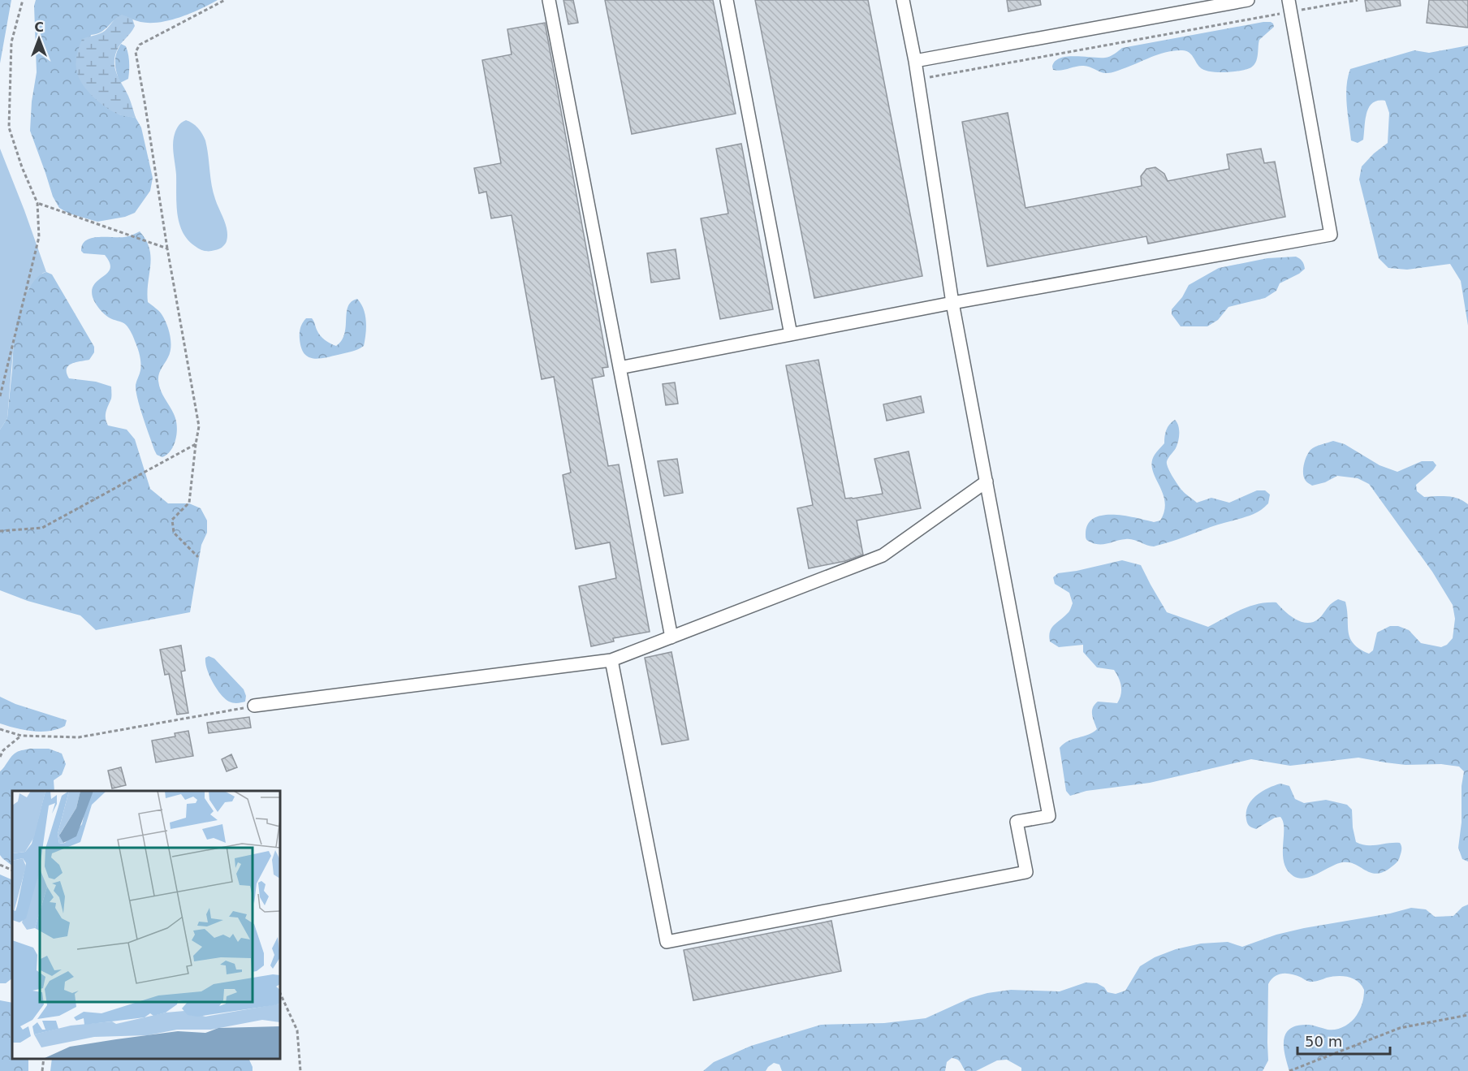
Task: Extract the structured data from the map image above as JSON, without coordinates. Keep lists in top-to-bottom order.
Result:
{
  "scale_bar": "50 m",
  "north": "top"
}
